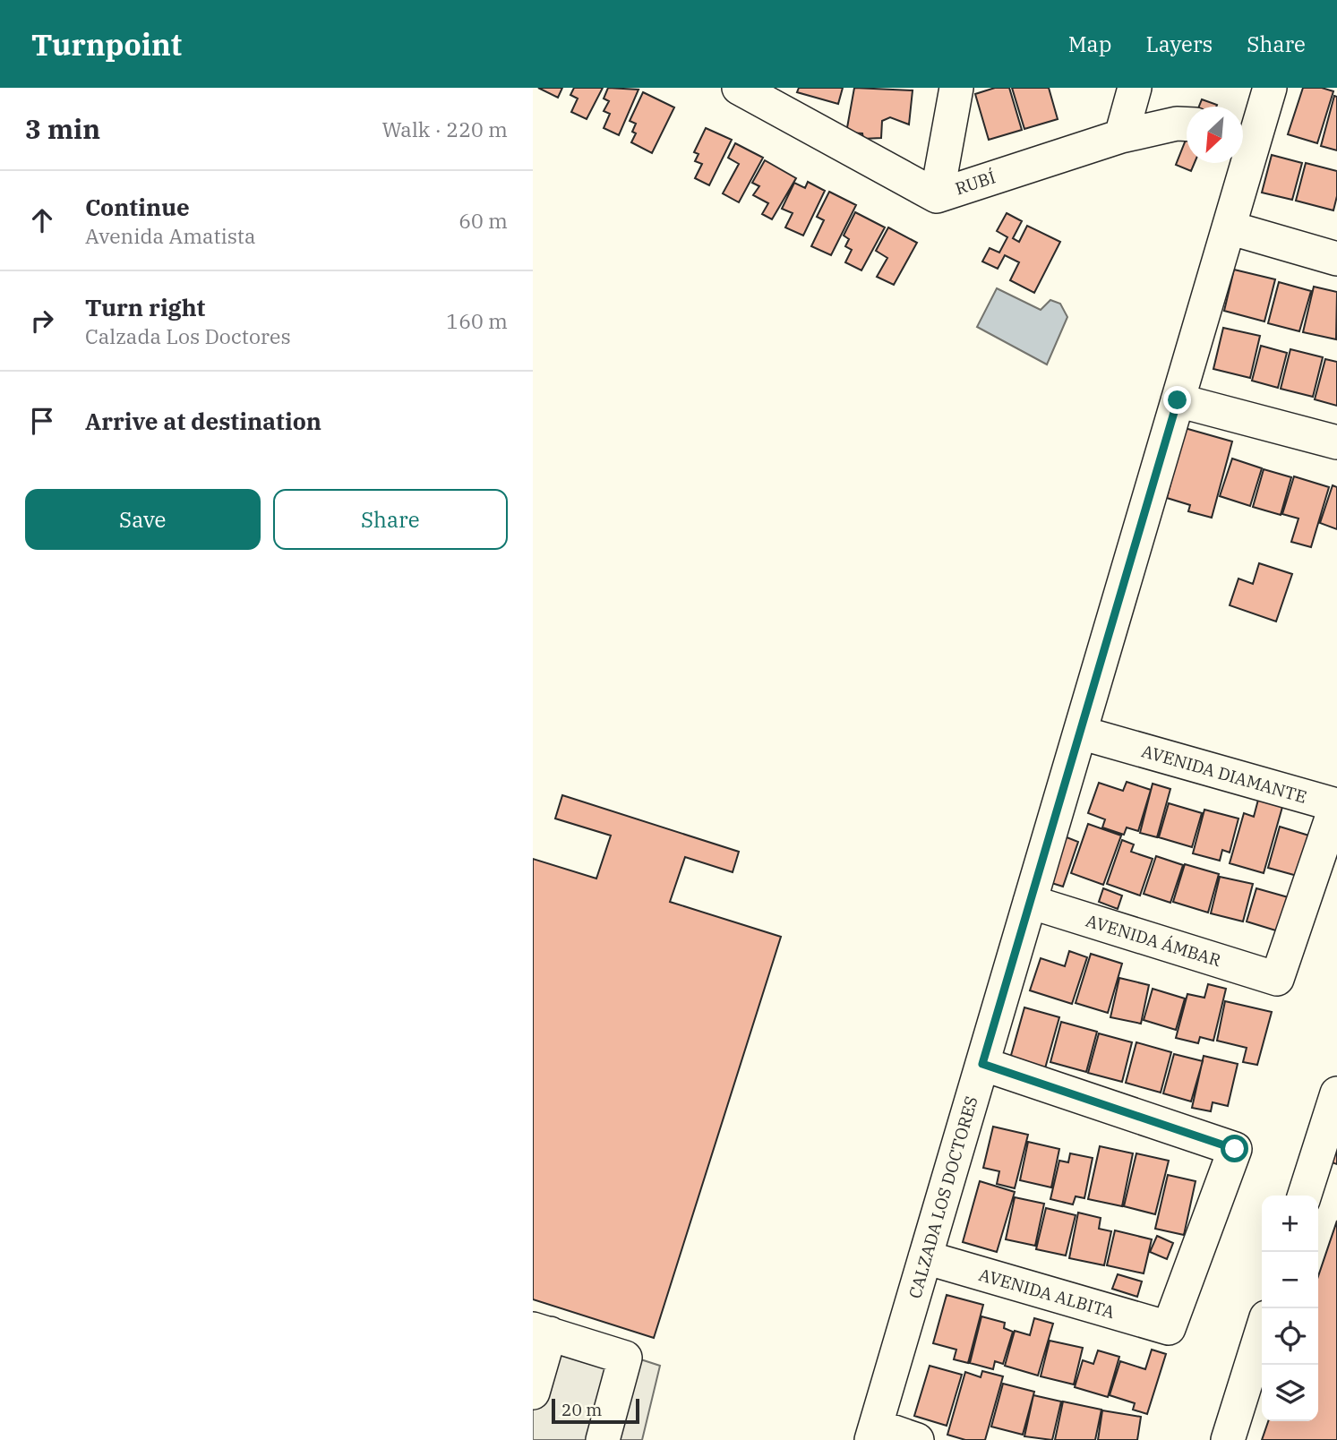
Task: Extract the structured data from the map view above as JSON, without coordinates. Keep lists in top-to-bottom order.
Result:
{
  "streets": {
    "street": [
      "RUBÍ",
      "AVENIDA DIAMANTE",
      "AVENIDA ÁMBAR",
      "CALZADA LOS DOCTORES",
      "AVENIDA ALBITA"
    ]
  },
  "crossings": [
    ["AVENIDA DIAMANTE", "AVENIDA ÁMBAR"],
    ["AVENIDA DIAMANTE", "CALZADA LOS DOCTORES"],
    ["AVENIDA ÁMBAR", "CALZADA LOS DOCTORES"],
    ["CALZADA LOS DOCTORES", "AVENIDA ALBITA"]
  ],
  "scale_bar": "20 m",
  "north": "bottom left",
  "page": {
    "header": "Turnpoint",
    "nav": ["Map", "Layers", "Share"],
    "heading": ["3 min", "Walk · 220 m"],
    "list": [
      ["Continue", "Avenida Amatista", "60 m"],
      ["Turn right", "Calzada Los Doctores", "160 m"],
      "Arrive at destination"
    ],
    "buttons": ["Save", "Share"],
    "map_buttons": ["+", "−"],
    "scale": "20 m"
  }
}
